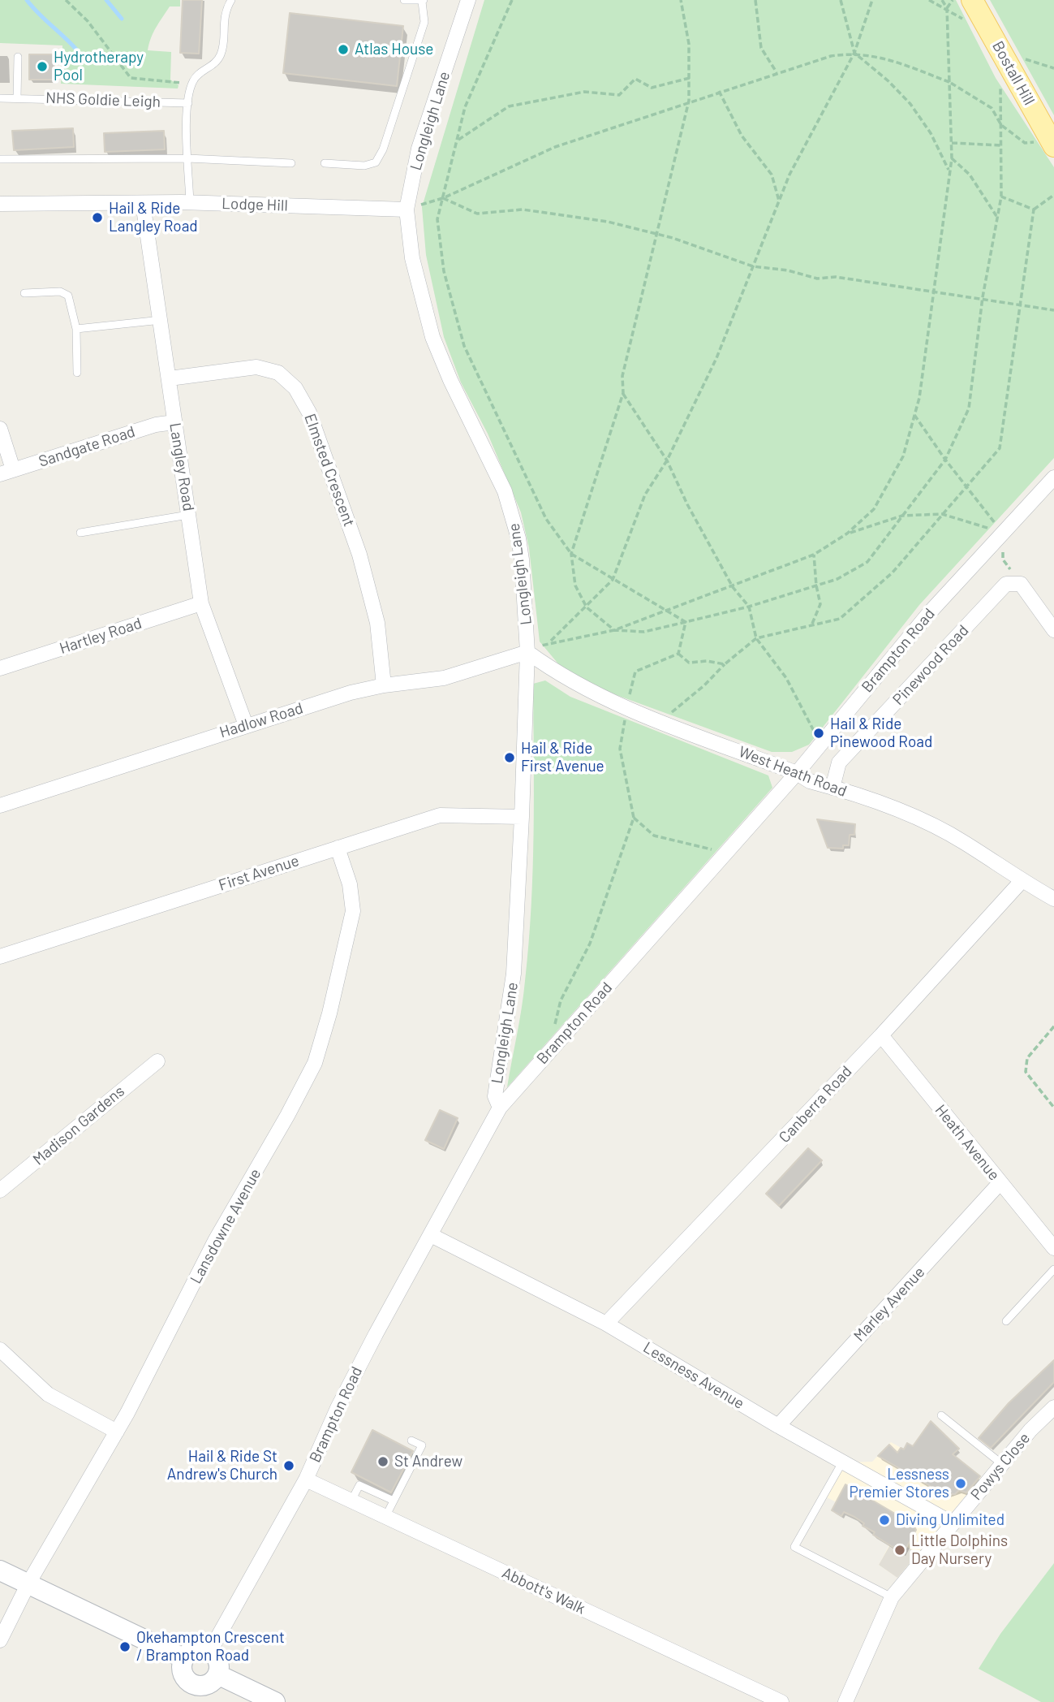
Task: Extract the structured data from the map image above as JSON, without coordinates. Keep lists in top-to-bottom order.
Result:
{
  "streets": {
    "main road": ["Bostall Hill"],
    "street": [
      "Longleigh Lane",
      "Lodge Hill",
      "Sandgate Road",
      "Langley Road",
      "Elmsted Crescent",
      "Hartley Road",
      "Brampton Road",
      "Pinewood Road",
      "Hadlow Road",
      "West Heath Road",
      "First Avenue",
      "Canberra Road",
      "Madison Gardens",
      "Heath Avenue",
      "Lansdowne Avenue",
      "Marley Avenue",
      "Lessness Avenue",
      "Powys Close",
      "Abbott's Walk"
    ],
    "lane": ["NHS Goldie Leigh"]
  },
  "crossings": [
    ["Longleigh Lane", "Lodge Hill"],
    ["Longleigh Lane", "Brampton Road"],
    ["Longleigh Lane", "Hadlow Road"],
    ["Longleigh Lane", "West Heath Road"],
    ["Longleigh Lane", "First Avenue"],
    ["Lodge Hill", "Langley Road"],
    ["Sandgate Road", "Langley Road"],
    ["Langley Road", "Elmsted Crescent"],
    ["Langley Road", "Hartley Road"],
    ["Langley Road", "Hadlow Road"],
    ["Elmsted Crescent", "Hadlow Road"],
    ["Brampton Road", "West Heath Road"],
    ["Brampton Road", "Lessness Avenue"],
    ["Brampton Road", "Abbott's Walk"],
    ["Pinewood Road", "West Heath Road"],
    ["Hadlow Road", "West Heath Road"],
    ["West Heath Road", "Canberra Road"],
    ["First Avenue", "Lansdowne Avenue"],
    ["Canberra Road", "Heath Avenue"],
    ["Canberra Road", "Lessness Avenue"],
    ["Heath Avenue", "Marley Avenue"],
    ["Marley Avenue", "Lessness Avenue"],
    ["Lessness Avenue", "Powys Close"]
  ],
  "places": [
    "Atlas House",
    "Hydrotherapy Pool",
    "Hail & Ride Langley Road",
    "Hail & Ride Pinewood Road",
    "Hail & Ride First Avenue",
    "St Andrew",
    "Hail & Ride St Andrew's Church",
    "Lessness Premier Stores",
    "Diving Unlimited",
    "Little Dolphins Day Nursery",
    "Okehampton Crescent / Brampton Road"
  ]
}
